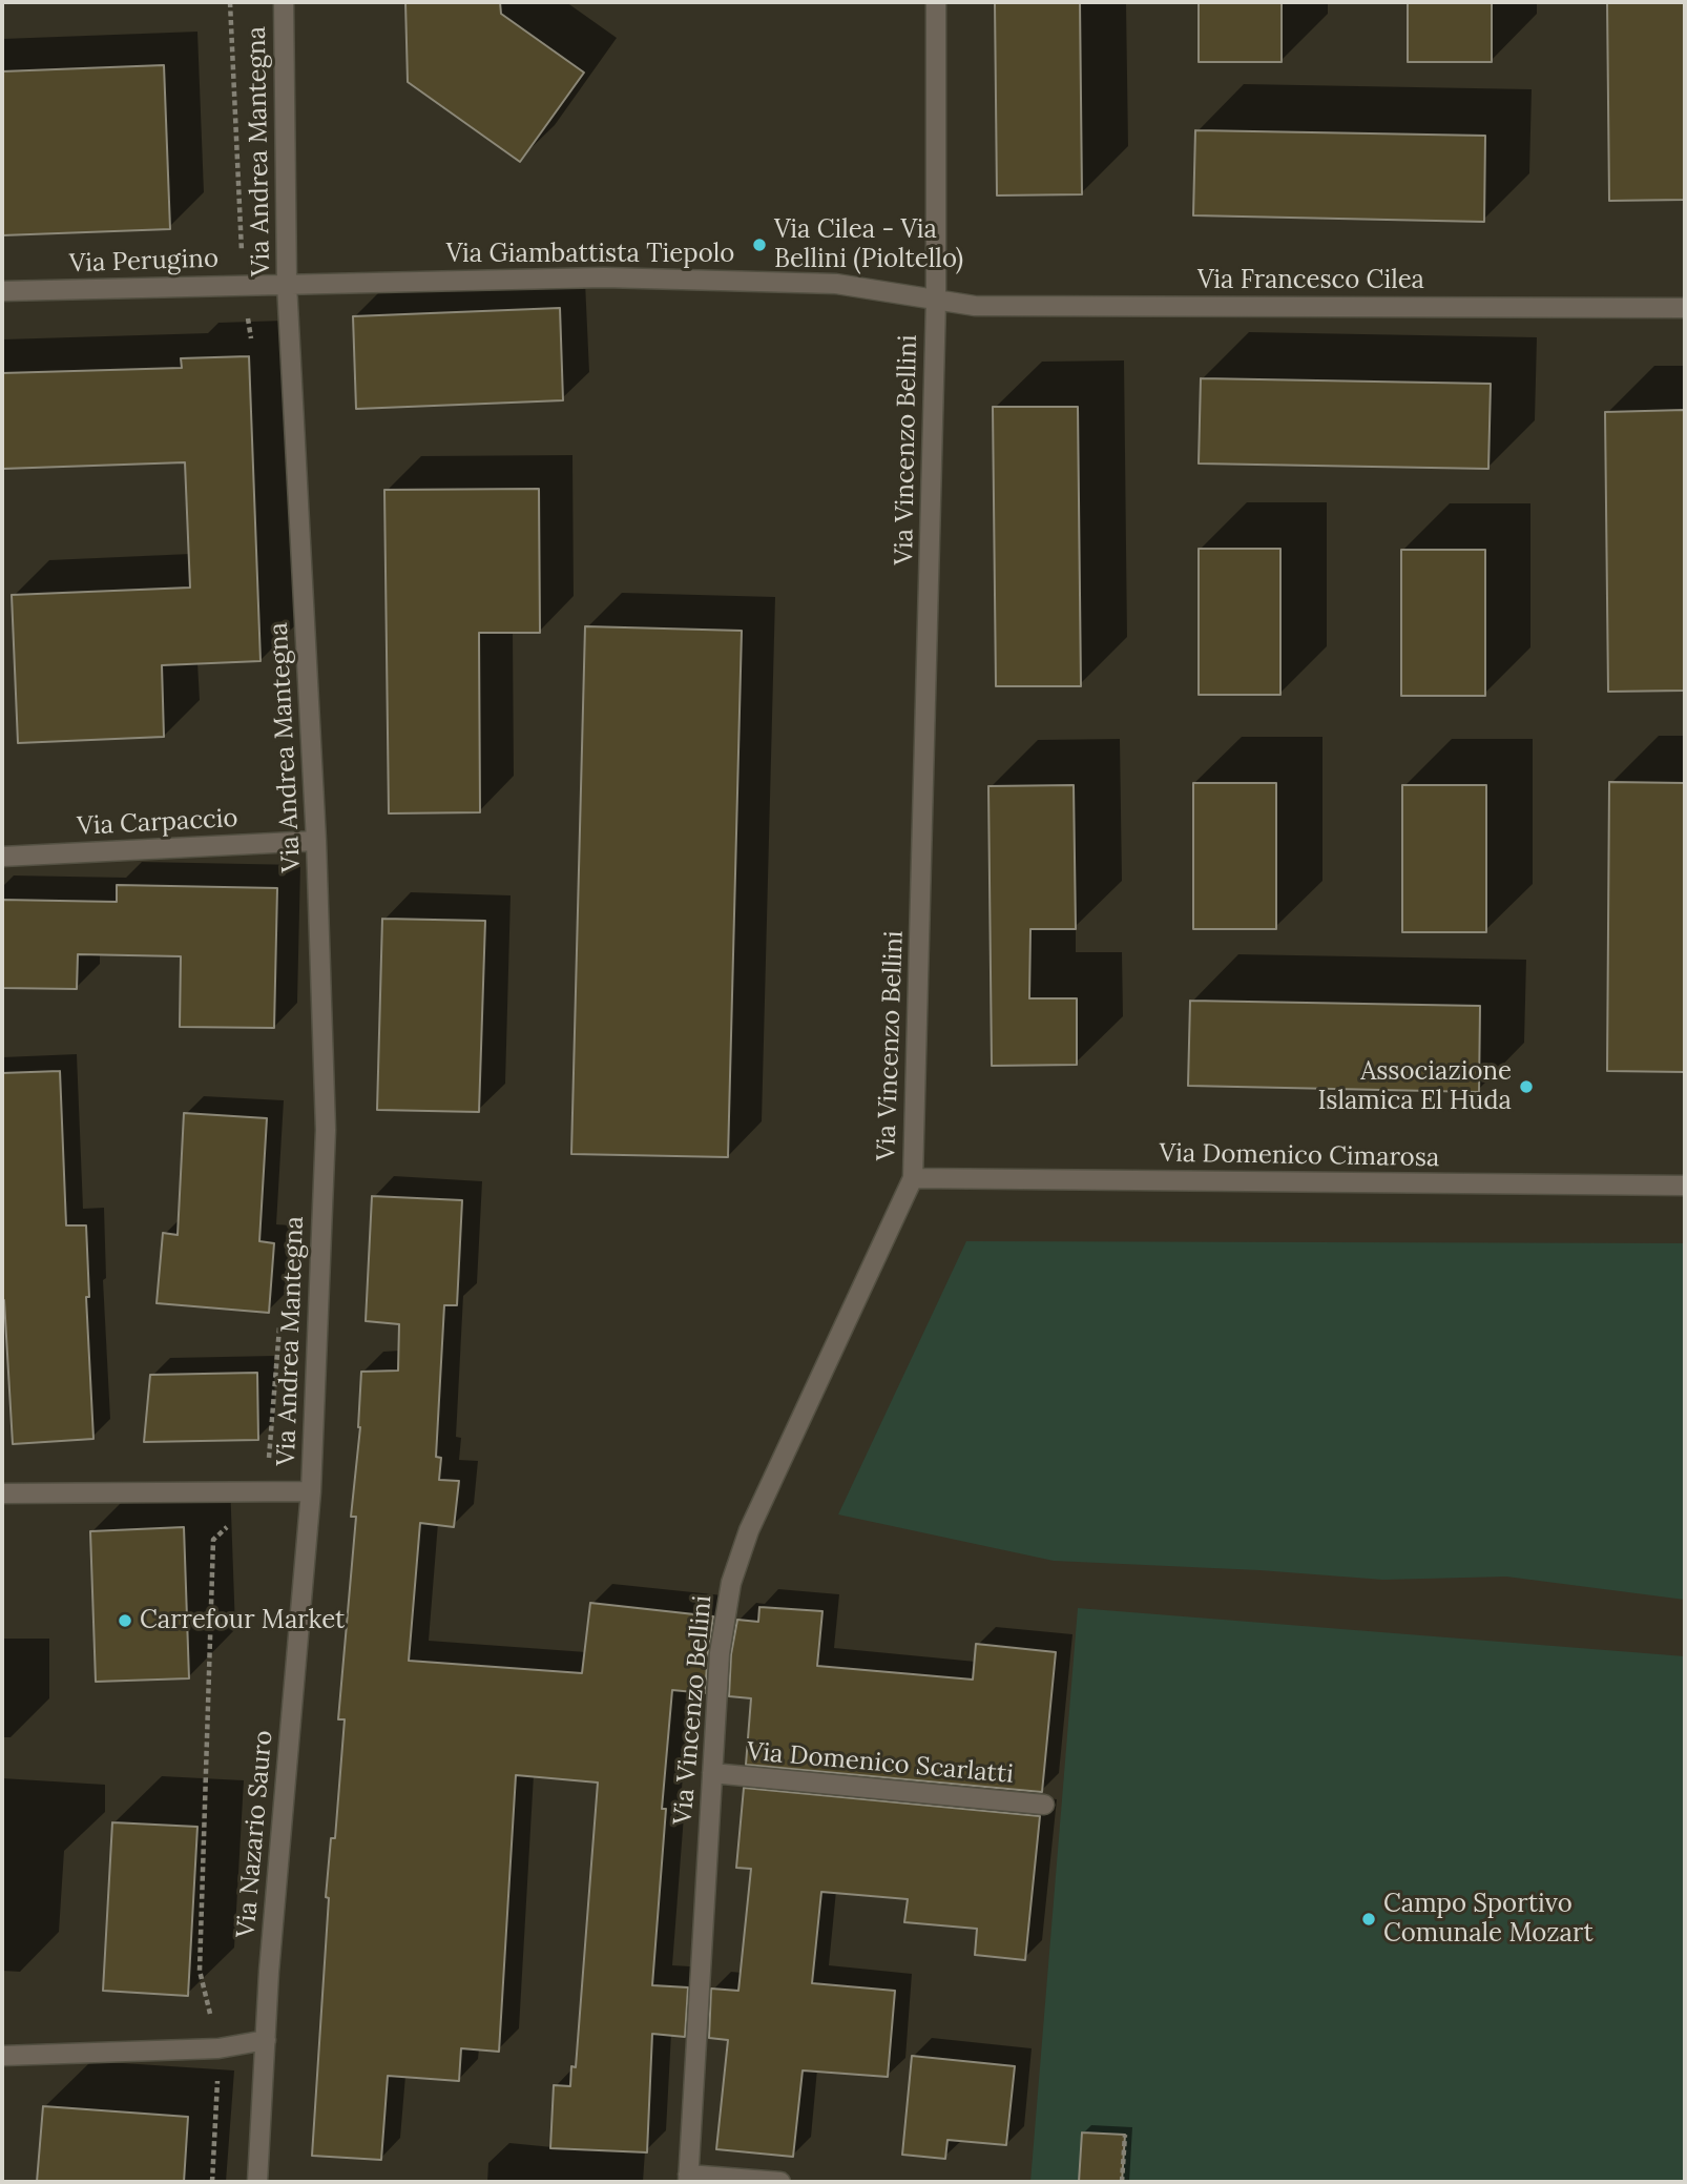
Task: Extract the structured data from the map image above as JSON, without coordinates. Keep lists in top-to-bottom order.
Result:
{
  "streets": {
    "street": [
      "Via Andrea Mantegna",
      "Via Giambattista Tiepolo",
      "Via Perugino",
      "Via Francesco Cilea",
      "Via Vincenzo Bellini",
      "Via Carpaccio",
      "Via Domenico Cimarosa",
      "Via Domenico Scarlatti",
      "Via Nazario Sauro"
    ]
  },
  "crossings": [
    ["Via Andrea Mantegna", "Via Giambattista Tiepolo"],
    ["Via Andrea Mantegna", "Via Perugino"],
    ["Via Andrea Mantegna", "Via Carpaccio"],
    ["Via Andrea Mantegna", "Via Nazario Sauro"],
    ["Via Giambattista Tiepolo", "Via Perugino"],
    ["Via Giambattista Tiepolo", "Via Francesco Cilea"],
    ["Via Giambattista Tiepolo", "Via Vincenzo Bellini"],
    ["Via Francesco Cilea", "Via Vincenzo Bellini"],
    ["Via Vincenzo Bellini", "Via Domenico Cimarosa"],
    ["Via Vincenzo Bellini", "Via Domenico Scarlatti"]
  ],
  "places": [
    "Via Cilea - Via Bellini (Pioltello)",
    "Associazione Islamica El Huda",
    "Carrefour Market",
    "Campo Sportivo Comunale Mozart"
  ]
}
